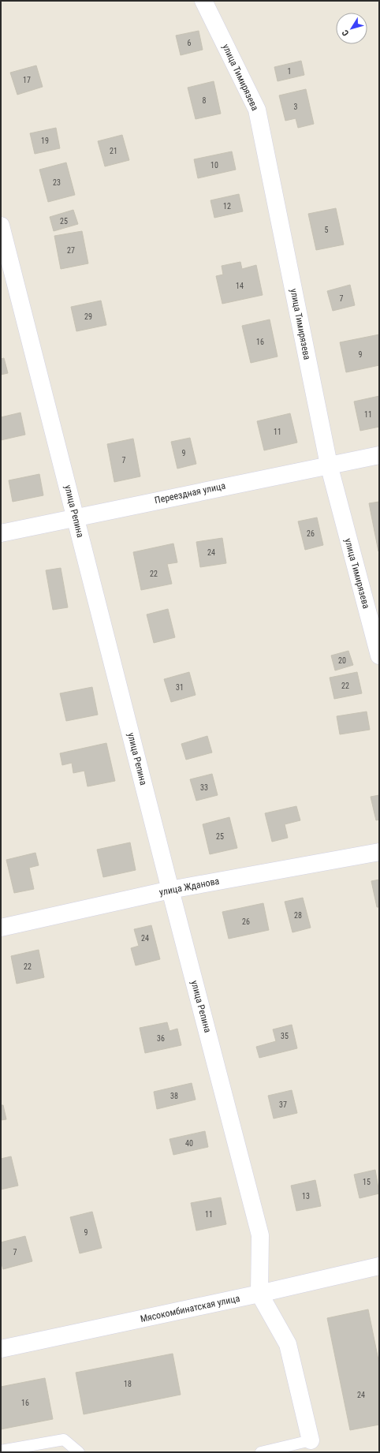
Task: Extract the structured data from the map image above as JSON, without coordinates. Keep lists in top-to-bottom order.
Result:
{
  "streets": {
    "street": [
      "улица Тимирязева",
      "Переездная улица",
      "улица Репина",
      "улица Жданова",
      "Мясокомбинатская улица"
    ]
  },
  "crossings": [
    ["улица Тимирязева", "Переездная улица"],
    ["Переездная улица", "улица Репина"],
    ["улица Репина", "улица Жданова"],
    ["улица Репина", "Мясокомбинатская улица"]
  ],
  "house_numbers": [
    "6",
    "1",
    "17",
    "8",
    "3",
    "19",
    "21",
    "10",
    "23",
    "12",
    "25",
    "5",
    "27",
    "14",
    "7",
    "29",
    "16",
    "9",
    "11",
    "11",
    "9",
    "7",
    "26",
    "24",
    "22",
    "20",
    "22",
    "31",
    "33",
    "25",
    "28",
    "26",
    "24",
    "22",
    "35",
    "36",
    "38",
    "37",
    "40",
    "15",
    "13",
    "11",
    "9",
    "7",
    "18",
    "24",
    "16"
  ],
  "north": "bottom left"
}
